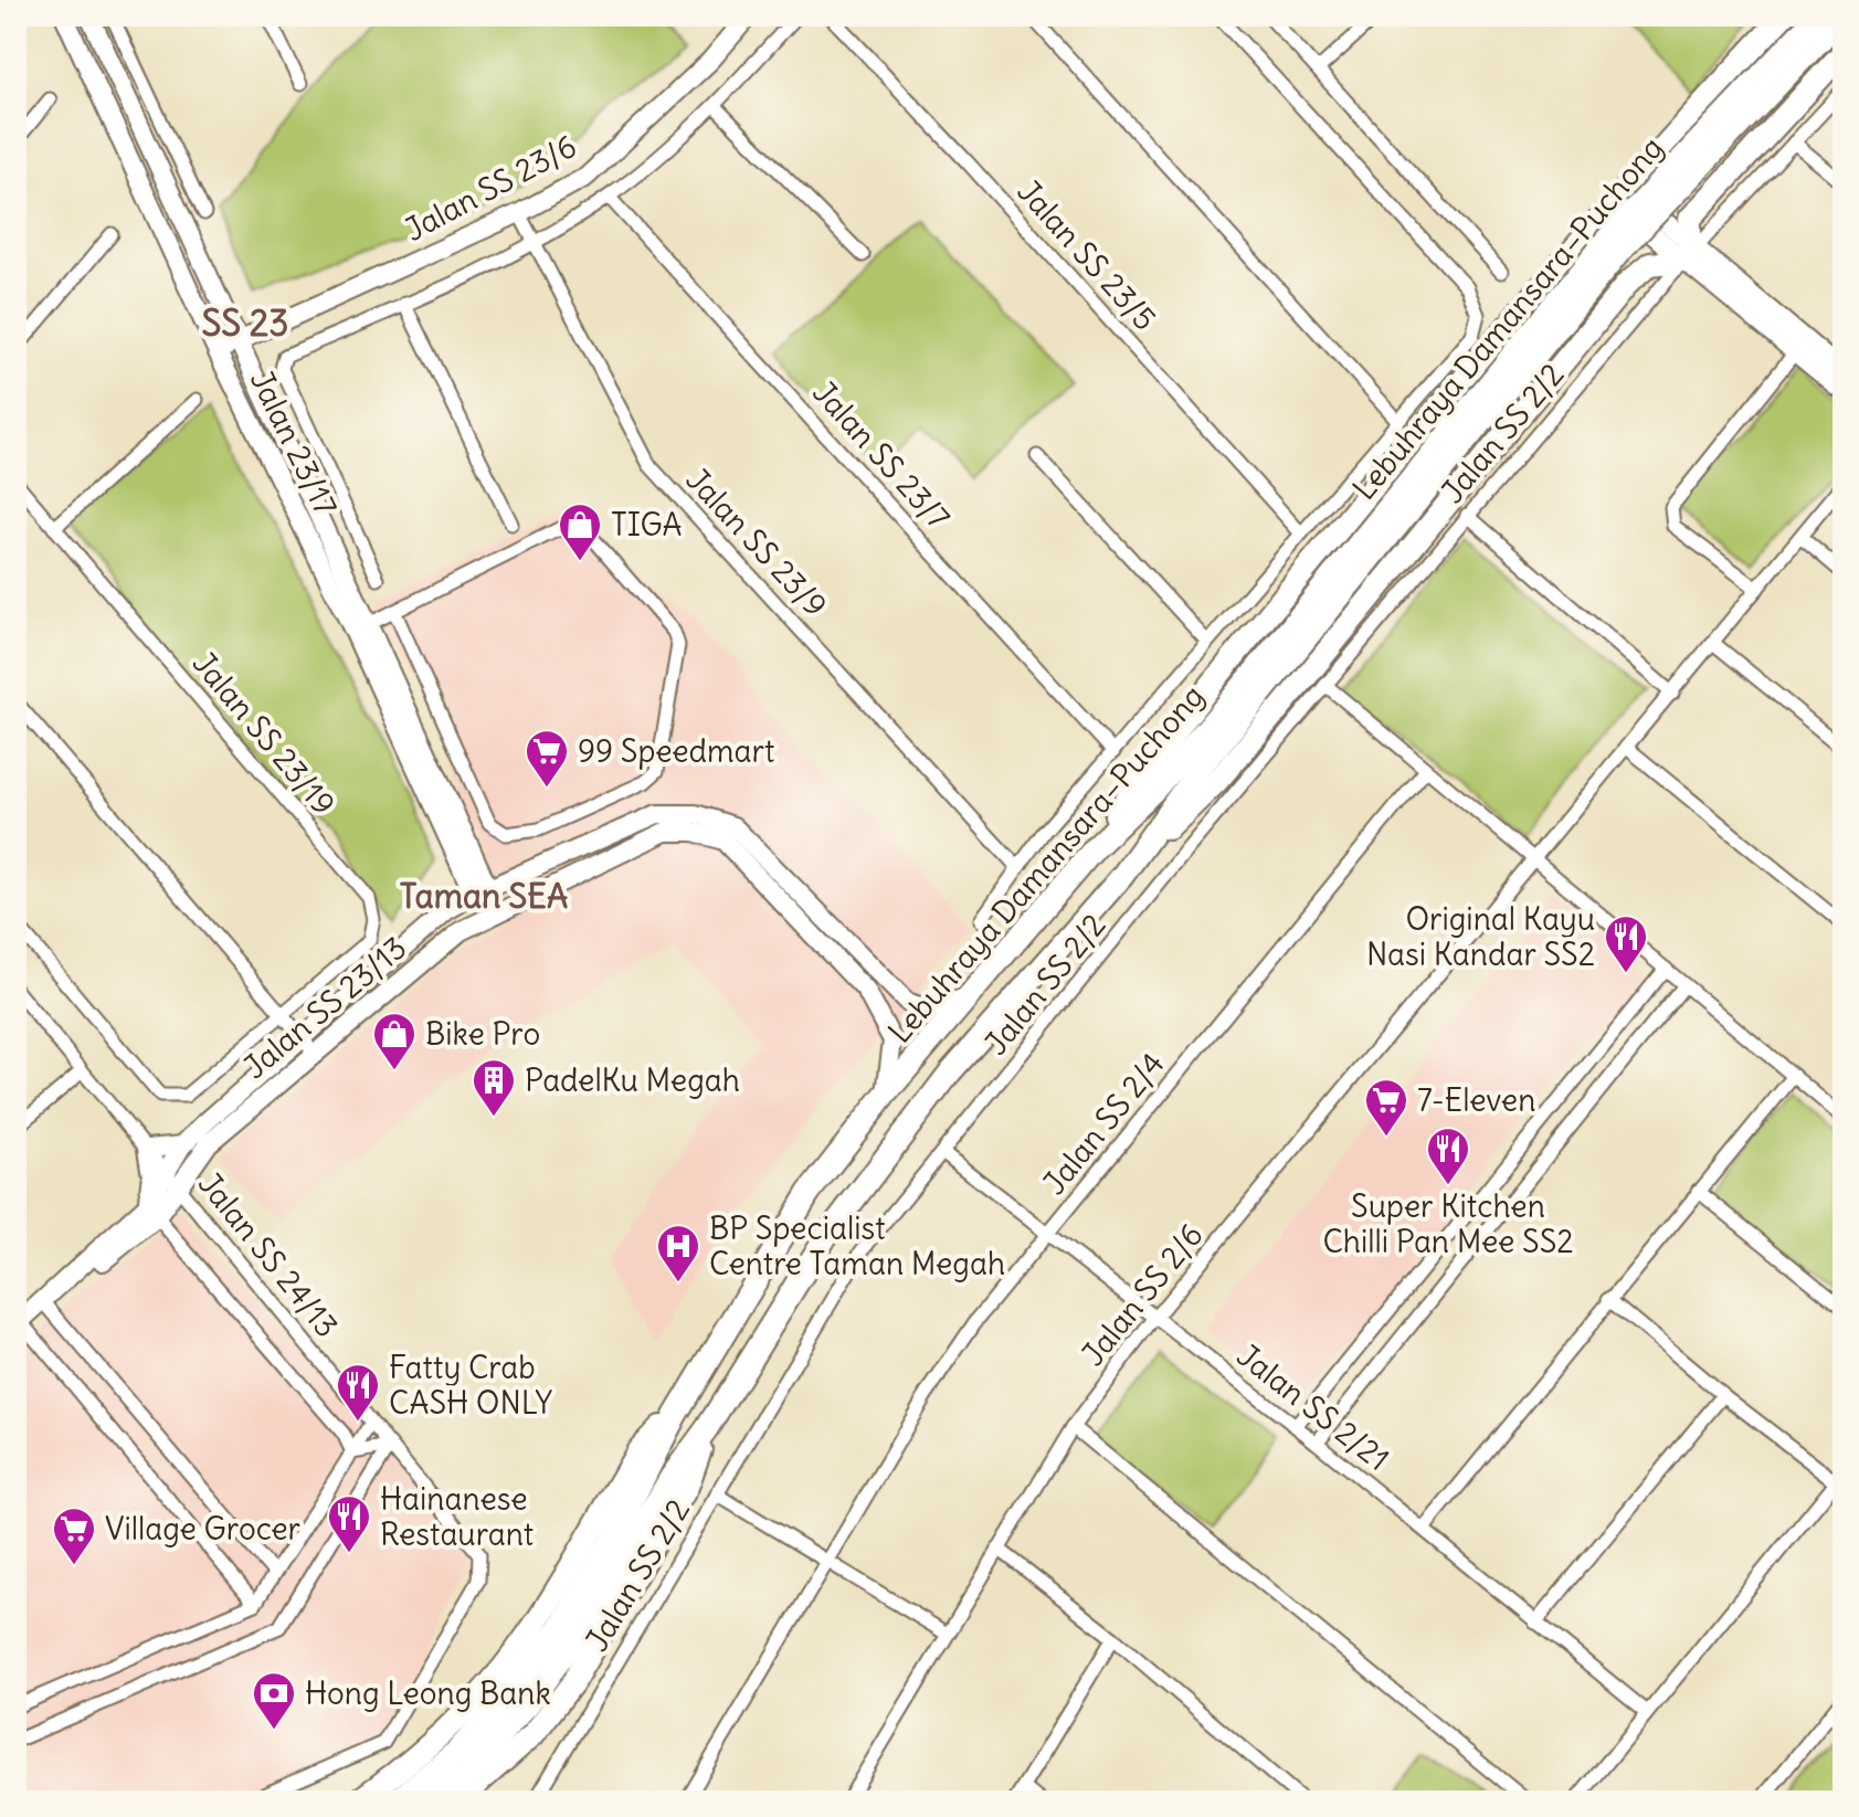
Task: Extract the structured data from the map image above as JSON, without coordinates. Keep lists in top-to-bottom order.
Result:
{
  "streets": {
    "highway": ["Lebuhraya Damansara–Puchong"],
    "street": [
      "Jalan SS 23/6",
      "Jalan SS 23/5",
      "Jalan SS 2/2",
      "Jalan 23/17",
      "Jalan SS 23/7",
      "Jalan SS 23/9",
      "Jalan SS 23/19",
      "Jalan SS 23/13",
      "Jalan SS 2/4",
      "Jalan SS 24/13",
      "Jalan SS 2/6",
      "Jalan SS 2/21"
    ]
  },
  "crossings": [
    ["Jalan SS 23/6", "Jalan 23/17"],
    ["Jalan SS 23/6", "Jalan SS 23/9"],
    ["Lebuhraya Damansara–Puchong", "Jalan SS 23/13"],
    ["Jalan SS 2/2", "Jalan SS 2/21"],
    ["Jalan 23/17", "Jalan SS 23/13"],
    ["Jalan SS 23/13", "Jalan SS 24/13"],
    ["Jalan SS 2/4", "Jalan SS 2/21"],
    ["Jalan SS 2/6", "Jalan SS 2/21"]
  ],
  "districts": ["SS 23", "Taman SEA"],
  "places": {
    "shop": ["TIGA", "Bike Pro"],
    "supermarket": ["99 Speedmart", "7-Eleven", "Village Grocer"],
    "restaurant": [
      "Original Kayu Nasi Kandar SS2",
      "Super Kitchen Chilli Pan Mee SS2",
      "Fatty Crab CASH ONLY",
      "Hainanese Restaurant"
    ],
    "building": ["PadelKu Megah"],
    "hospital": ["BP Specialist Centre Taman Megah"],
    "bank": ["Hong Leong Bank"]
  }
}
